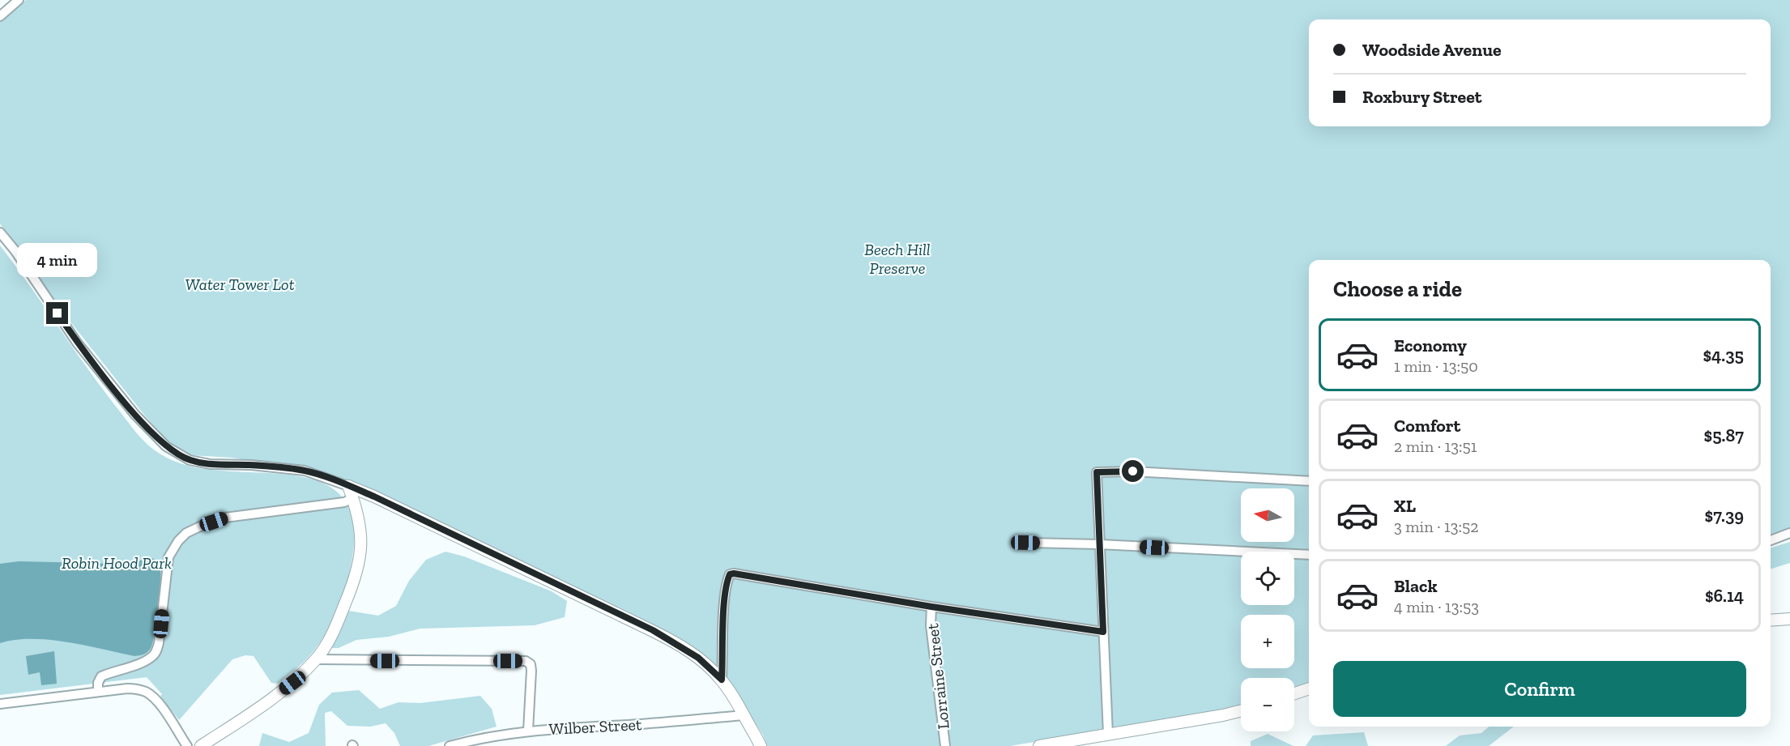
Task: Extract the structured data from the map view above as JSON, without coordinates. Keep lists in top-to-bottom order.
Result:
{
  "streets": {
    "street": ["Lorraine Street", "Wilber Street"]
  },
  "parks": ["Beech Hill Preserve", "Water Tower Lot", "Robin Hood Park"],
  "north": "left",
  "page": {
    "banner": ["Woodside Avenue", "Roxbury Street"],
    "bubble": "4 min",
    "heading": "Choose a ride",
    "list": [
      {
        "name": "Economy",
        "note": "1 min · 13:50",
        "value": "$4.35"
      },
      {
        "name": "Comfort",
        "note": "2 min · 13:51",
        "value": "$5.87"
      },
      {
        "name": "XL",
        "note": "3 min · 13:52",
        "value": "$7.39"
      },
      {
        "name": "Black",
        "note": "4 min · 13:53",
        "value": "$6.14"
      }
    ],
    "map_buttons": ["+", "−"],
    "buttons": "Confirm"
  }
}
